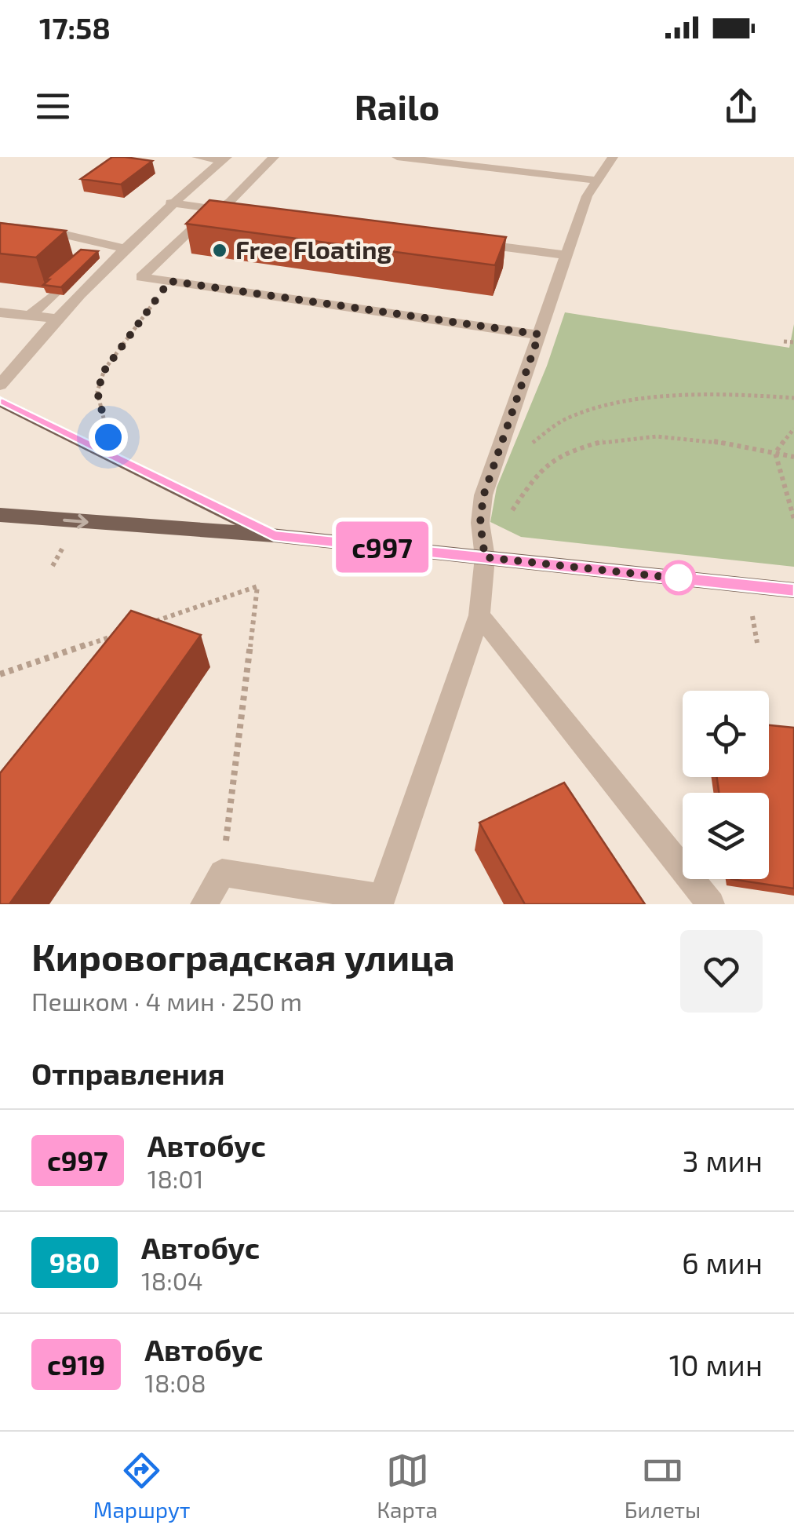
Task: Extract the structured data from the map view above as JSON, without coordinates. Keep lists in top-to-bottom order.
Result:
{
  "places": ["Free Floating"],
  "lines": ["bus line с997"],
  "page": {
    "status": "17:58",
    "header": "Railo",
    "on_map": "с997",
    "heading": [
      ["Кировоградская улица", "Пешком · 4 мин · 250 m"],
      "Отправления"
    ],
    "list": [
      {
        "mark": "с997",
        "name": "Автобус",
        "note": "18:01",
        "value": "3 мин"
      },
      {
        "mark": "980",
        "name": "Автобус",
        "note": "18:04",
        "value": "6 мин"
      },
      {
        "mark": "с919",
        "name": "Автобус",
        "note": "18:08",
        "value": "10 мин"
      }
    ],
    "tabs": ["Маршрут", "Карта", "Билеты"]
  }
}
